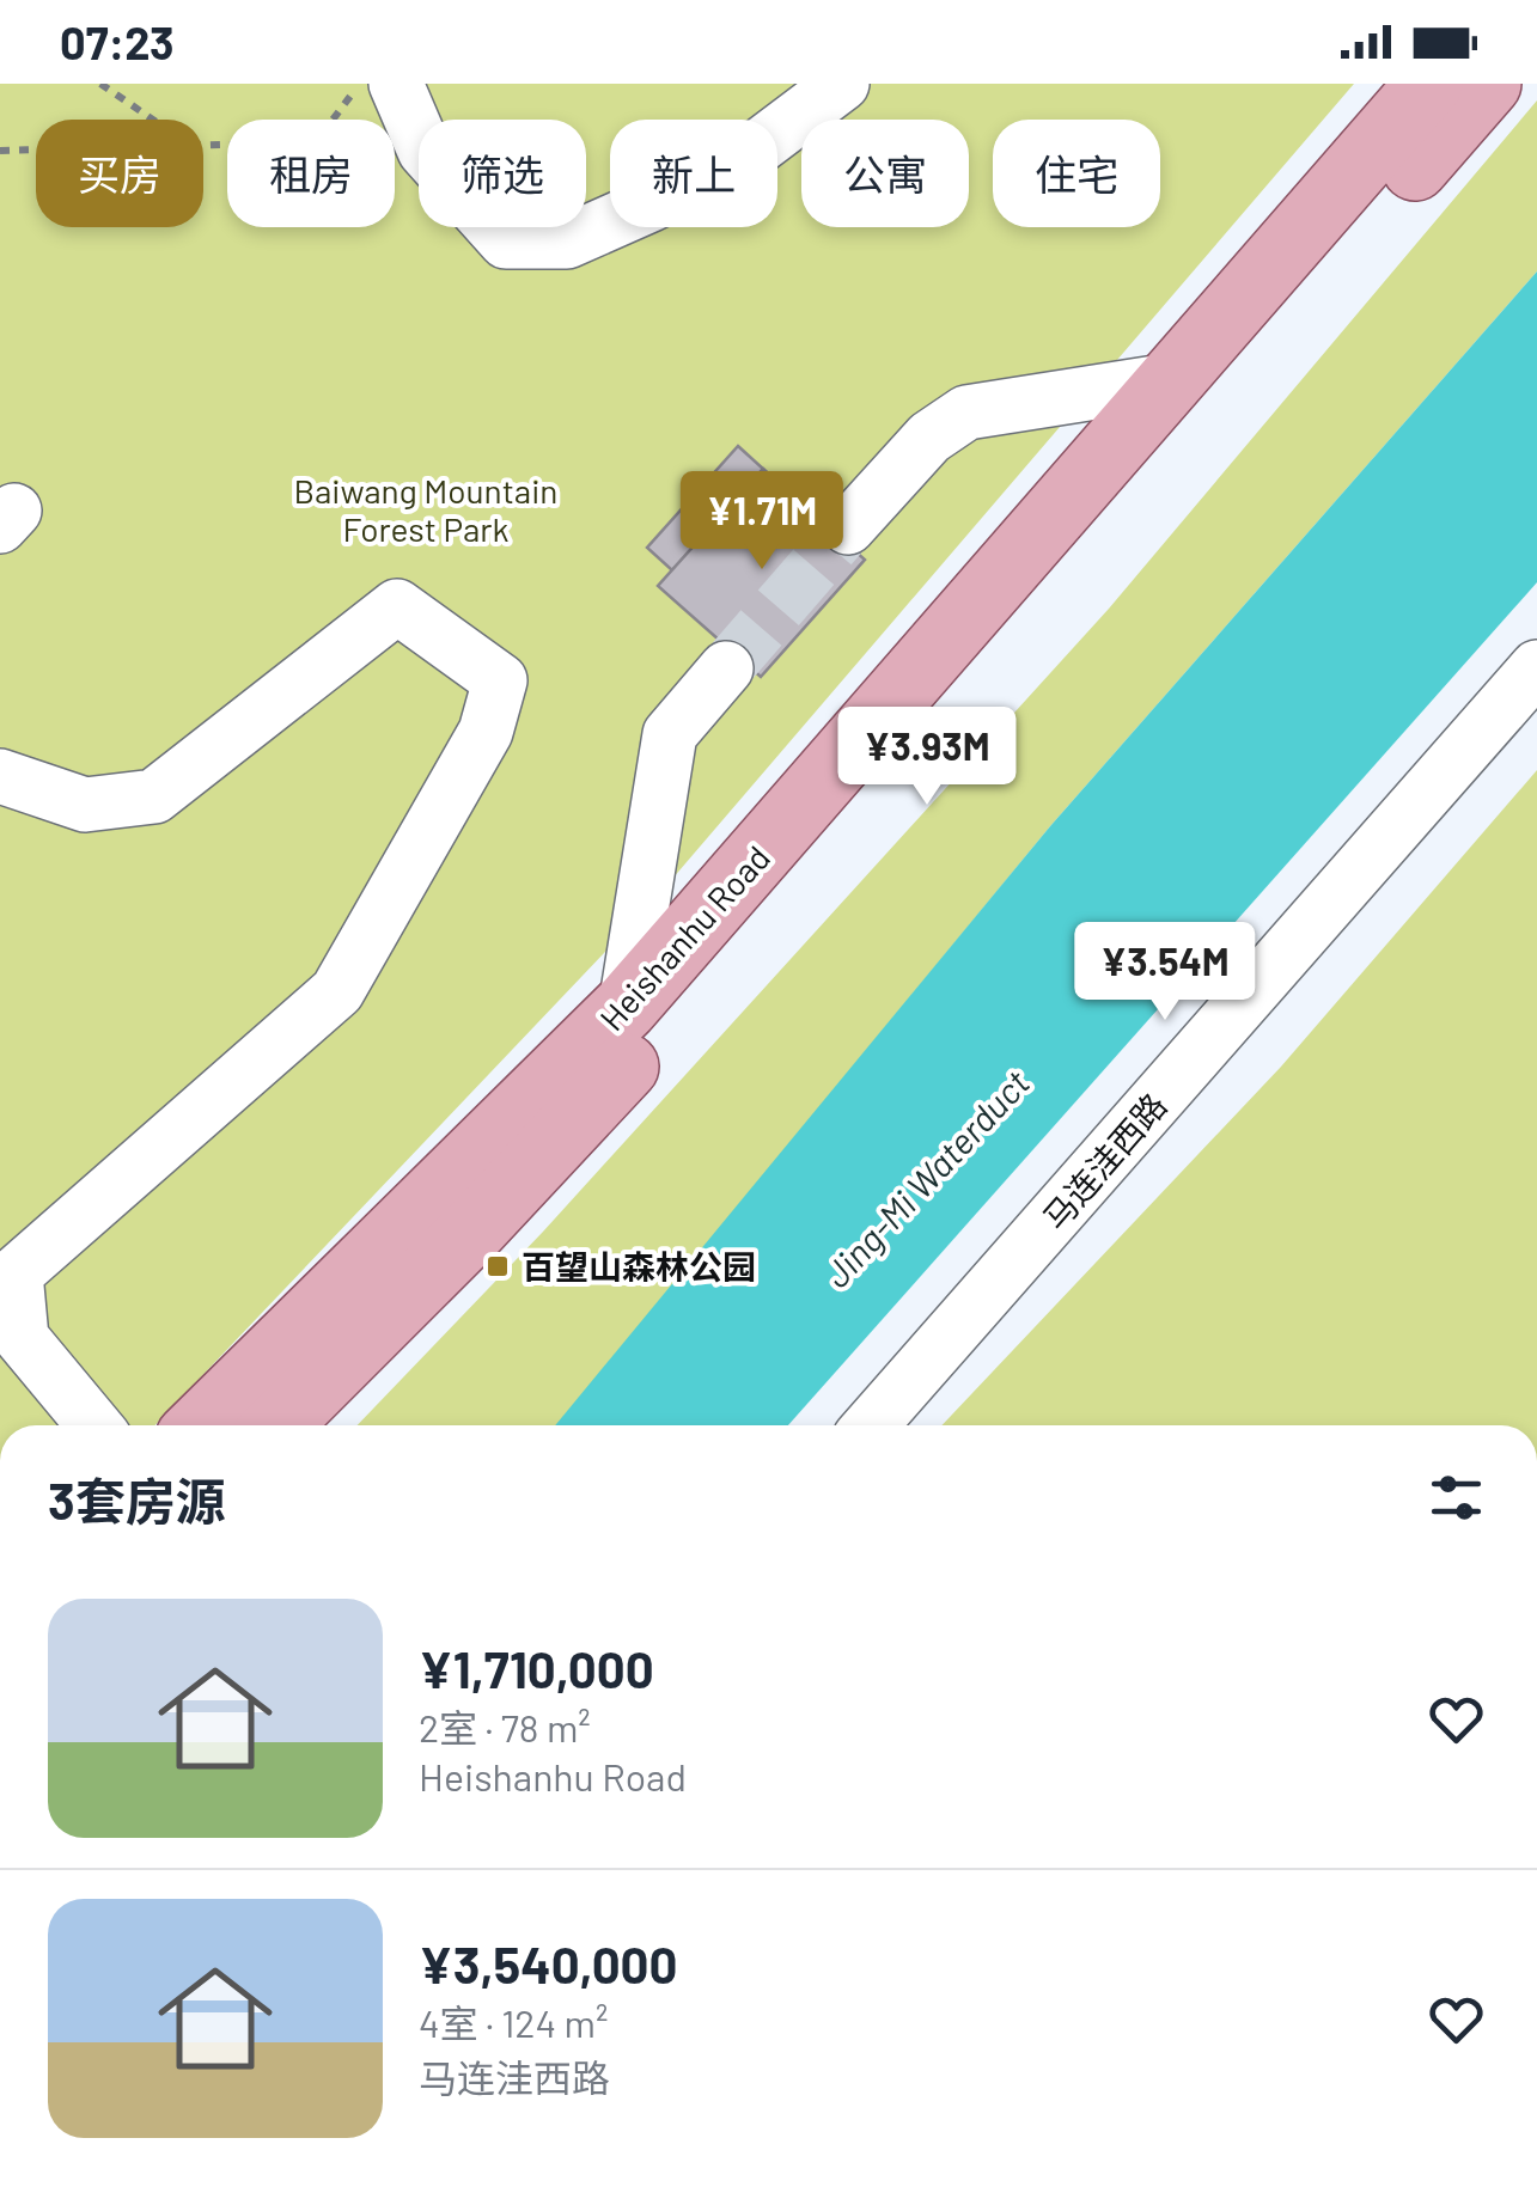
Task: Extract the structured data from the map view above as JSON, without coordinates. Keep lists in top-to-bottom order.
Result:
{
  "streets": {
    "main road": ["Heishanhu Road"],
    "street": ["马连洼西路"]
  },
  "water": ["Jing-Mi Waterduct"],
  "parks": ["Baiwang Mountain Forest Park"],
  "places": {
    "transit": ["百望山森林公园"]
  },
  "page": {
    "status": "07:23",
    "chip": [
      "买房",
      "租房",
      "筛选",
      "新上",
      "公寓",
      "住宅"
    ],
    "price": ["¥1.71M", "¥3.93M", "¥3.54M"],
    "heading": "3套房源",
    "list": [
      {
        "name": "¥1,710,000",
        "note": "2室 · 78 m² · Heishanhu Road"
      },
      {
        "name": "¥3,540,000",
        "note": "4室 · 124 m² · 马连洼西路"
      }
    ]
  }
}
